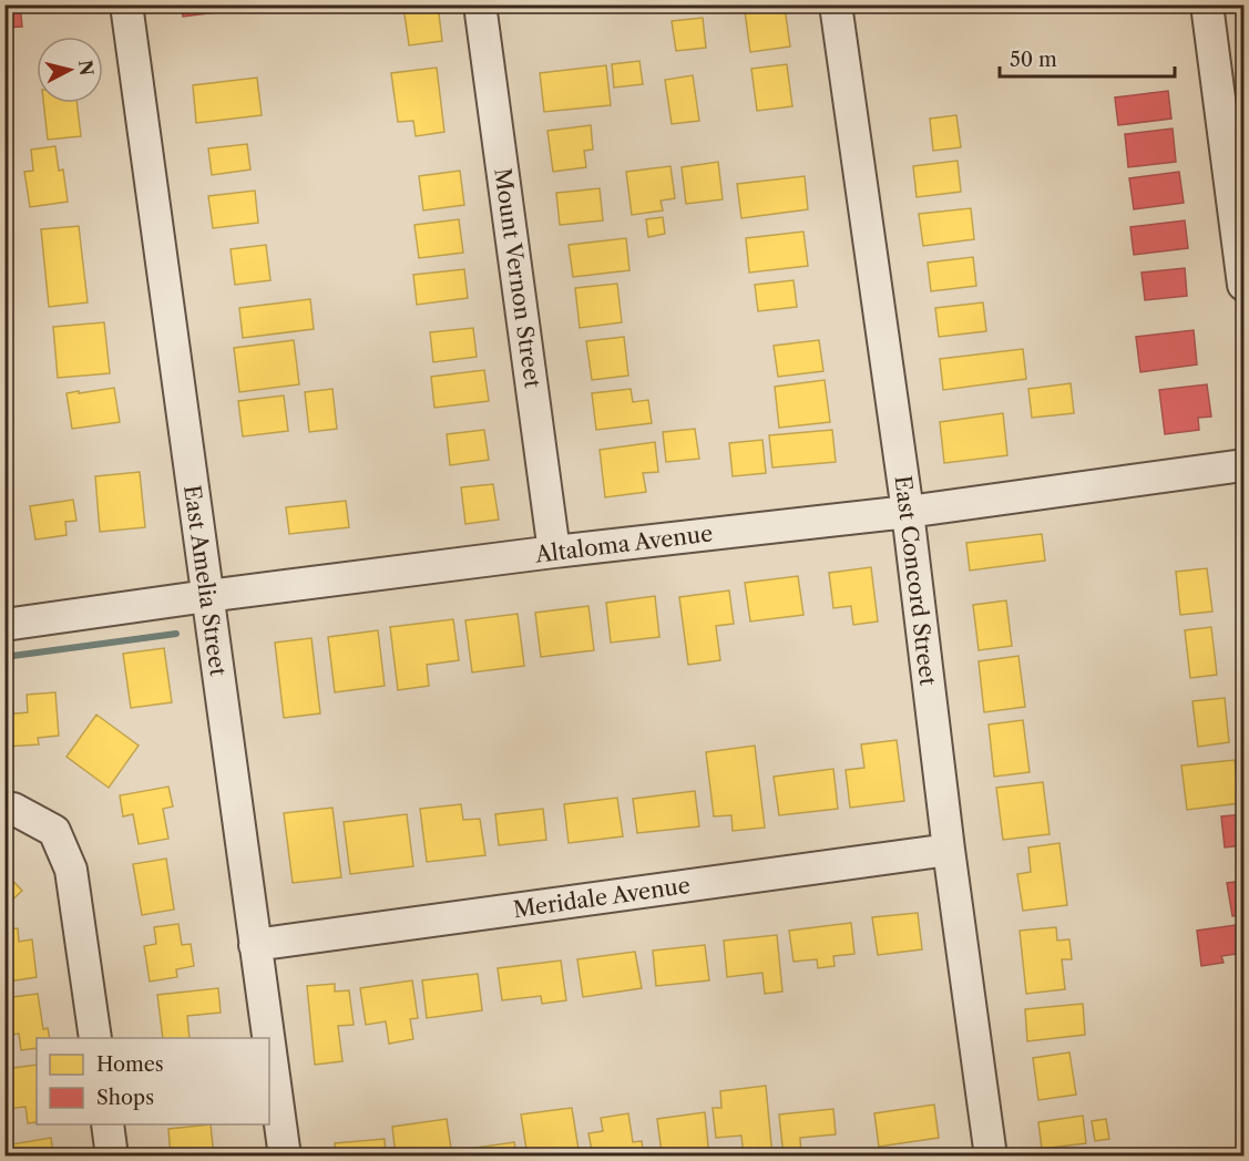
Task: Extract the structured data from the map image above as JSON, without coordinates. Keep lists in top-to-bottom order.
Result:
{
  "streets": {
    "street": [
      "Mount Vernon Street",
      "Altaloma Avenue",
      "East Amelia Street",
      "East Concord Street",
      "Meridale Avenue"
    ]
  },
  "crossings": [
    ["Mount Vernon Street", "Altaloma Avenue"],
    ["Altaloma Avenue", "East Amelia Street"],
    ["Altaloma Avenue", "East Concord Street"],
    ["East Amelia Street", "Meridale Avenue"],
    ["East Concord Street", "Meridale Avenue"]
  ],
  "legend": ["Homes", "Shops"],
  "scale_bar": "50 m",
  "north": "right"
}
